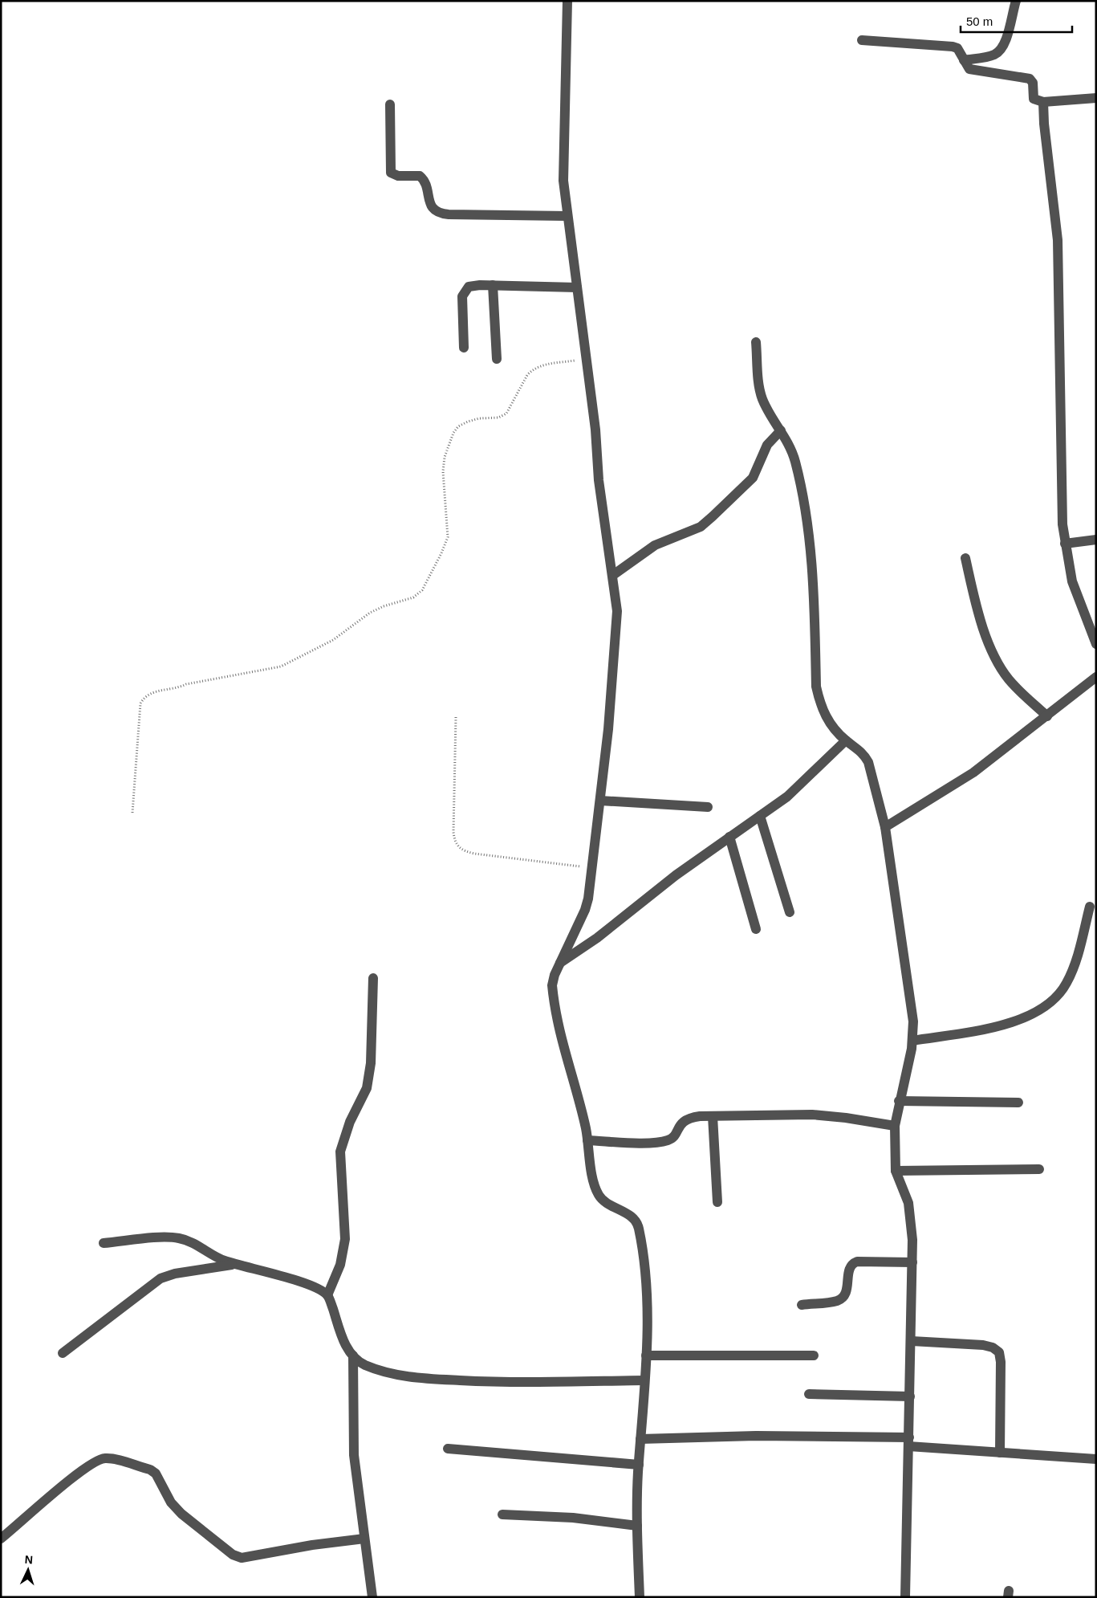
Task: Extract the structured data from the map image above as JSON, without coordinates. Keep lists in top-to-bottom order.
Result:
{
  "scale_bar": "50 m",
  "north": "top"
}
